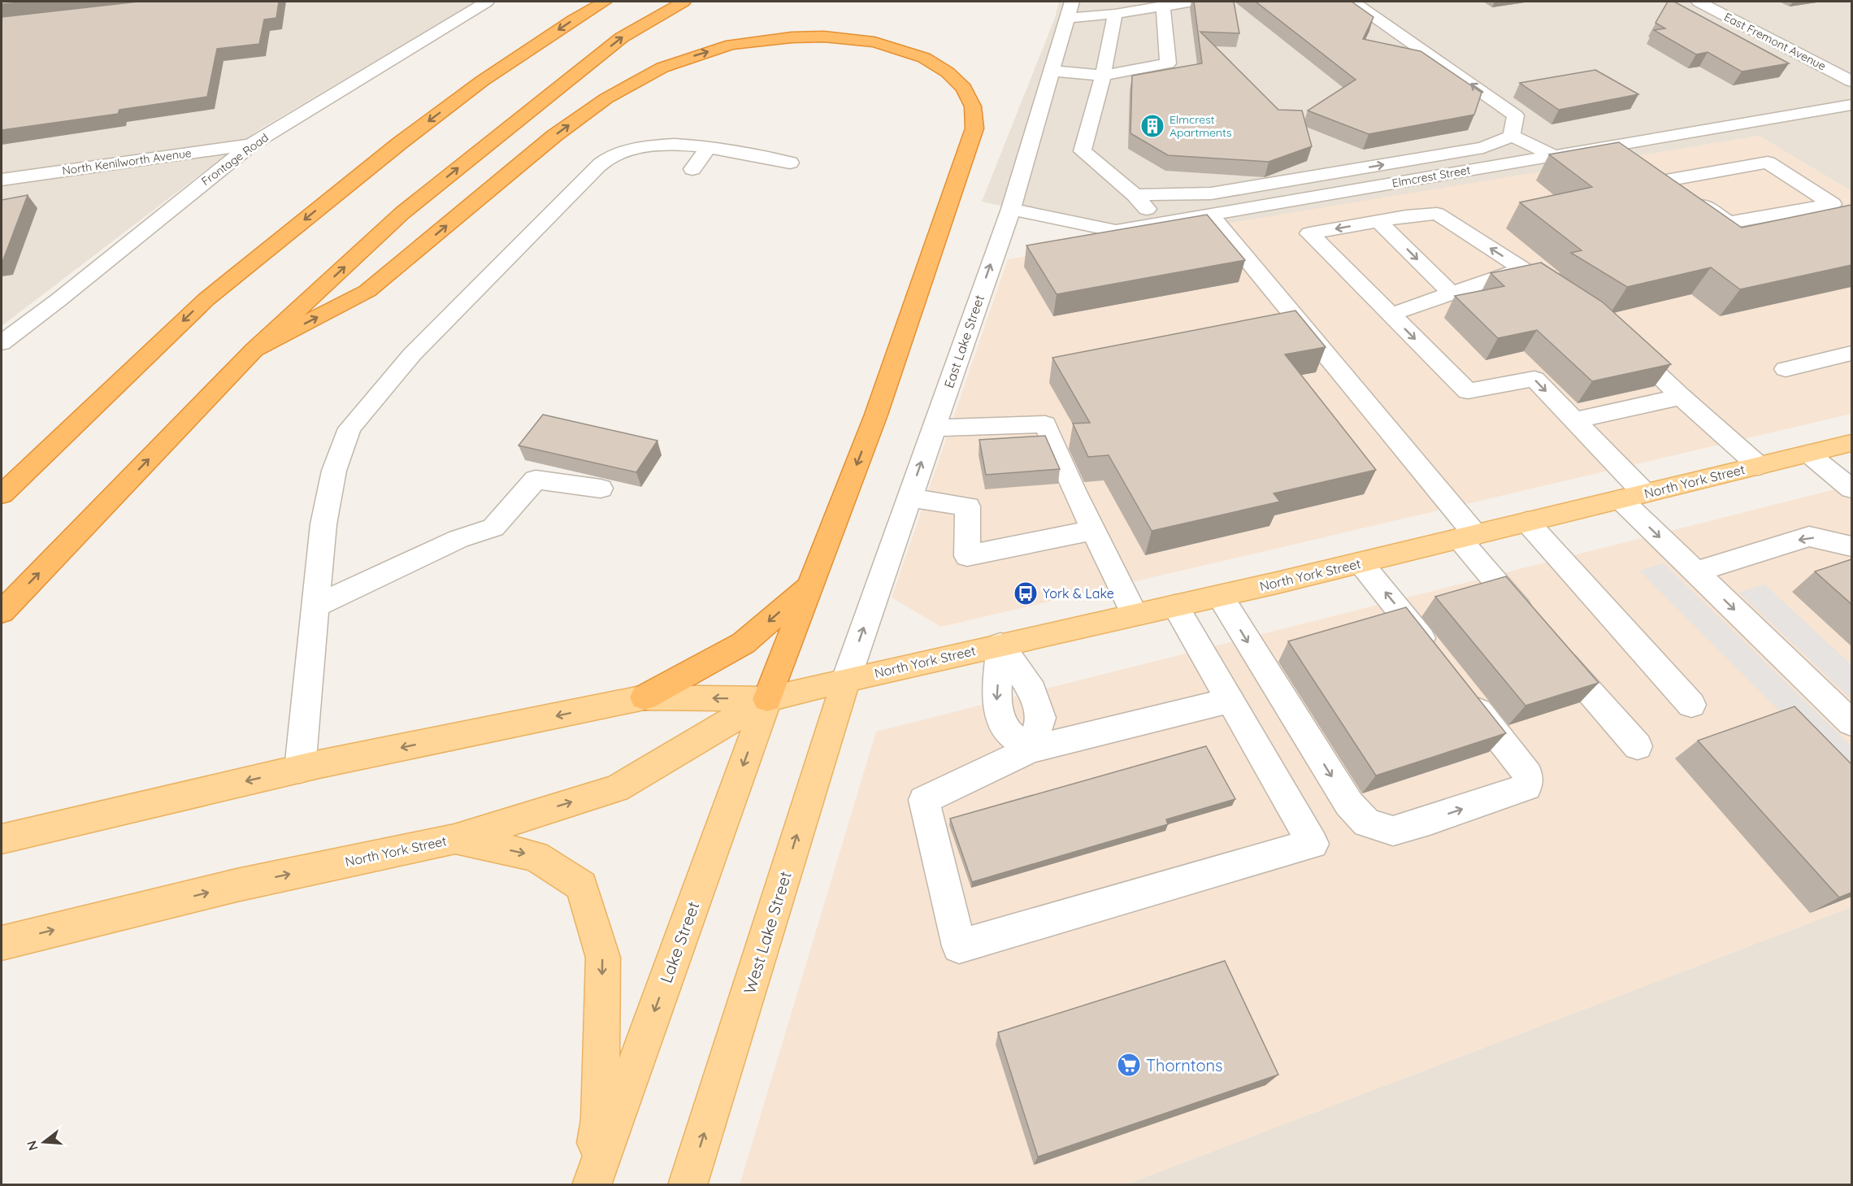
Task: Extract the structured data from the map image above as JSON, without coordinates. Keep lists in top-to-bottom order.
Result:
{
  "streets": {
    "main road": ["North York Street", "West Lake Street", "Lake Street"],
    "street": [
      "East Fremont Avenue",
      "Frontage Road",
      "North Kenilworth Avenue",
      "Elmcrest Street",
      "East Lake Street"
    ]
  },
  "crossings": [
    ["Frontage Road", "North Kenilworth Avenue"],
    ["Elmcrest Street", "East Lake Street"],
    ["East Lake Street", "North York Street"],
    ["East Lake Street", "West Lake Street"],
    ["North York Street", "West Lake Street"],
    ["North York Street", "Lake Street"]
  ],
  "one_way": ["East Lake Street", "West Lake Street", "Lake Street"],
  "places": {
    "building": ["Elmcrest Apartments"],
    "bus stop": ["York & Lake"],
    "supermarket": ["Thorntons"]
  },
  "north": "left"
}
